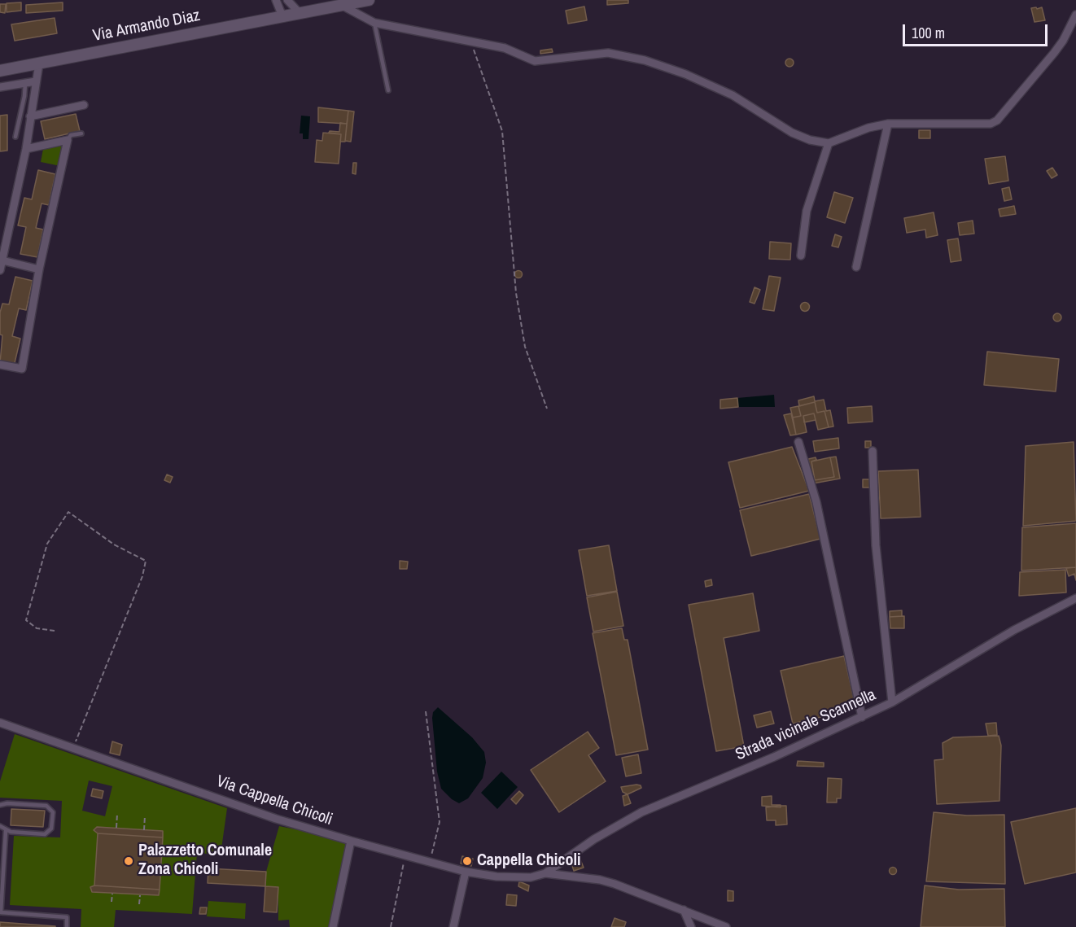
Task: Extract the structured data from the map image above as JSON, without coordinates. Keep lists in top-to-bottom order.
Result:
{
  "streets": {
    "main road": ["Via Armando Diaz"],
    "street": ["Strada vicinale Scannella", "Via Cappella Chicoli"]
  },
  "crossings": [
    ["Strada vicinale Scannella", "Via Cappella Chicoli"]
  ],
  "places": ["Palazzetto Comunale Zona Chicoli", "Cappella Chicoli"],
  "scale_bar": "100 m"
}
